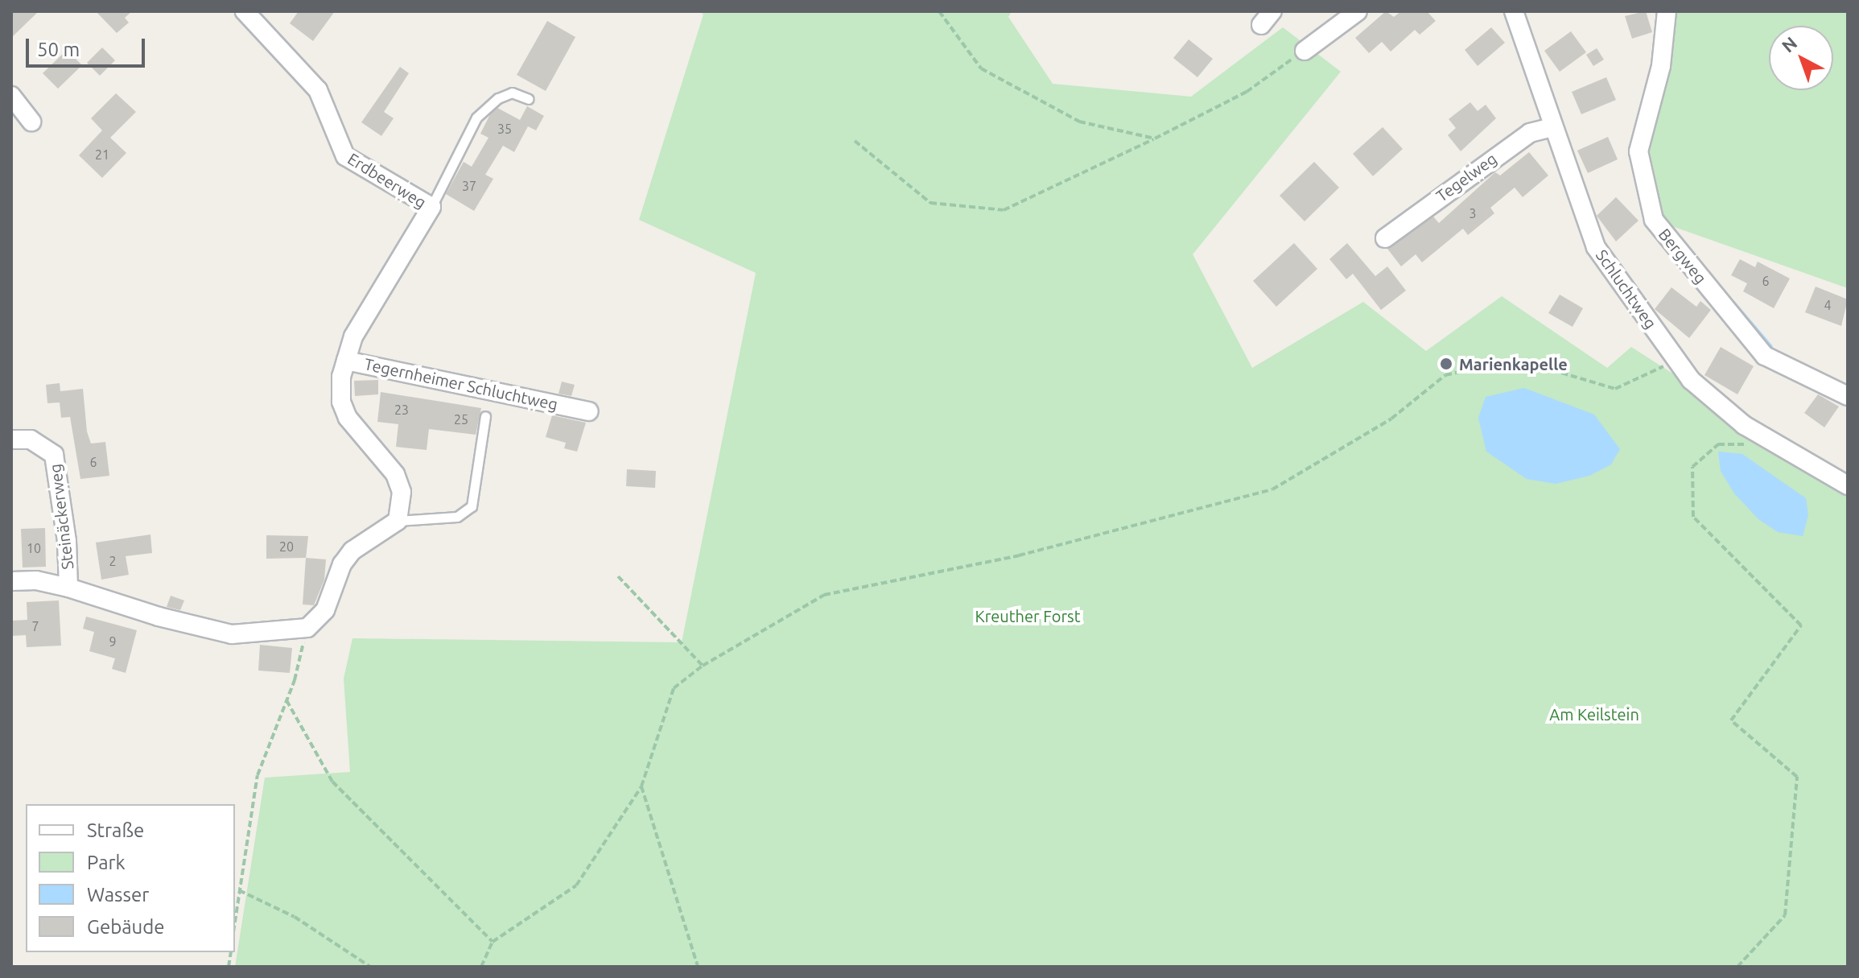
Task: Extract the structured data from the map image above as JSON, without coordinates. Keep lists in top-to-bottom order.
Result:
{
  "streets": {
    "street": [
      "Tegelweg",
      "Erdbeerweg",
      "Bergweg",
      "Schluchtweg",
      "Tegernheimer Schluchtweg",
      "Steinäckerweg"
    ]
  },
  "crossings": [
    ["Tegelweg", "Schluchtweg"],
    ["Erdbeerweg", "Tegernheimer Schluchtweg"]
  ],
  "parks": ["Kreuther Forst", "Am Keilstein"],
  "places": ["Marienkapelle"],
  "house_numbers": [
    "35",
    "21",
    "37",
    "3",
    "6",
    "4",
    "23",
    "25",
    "6",
    "20",
    "10",
    "2",
    "7",
    "9"
  ],
  "legend": [
    "Straße",
    "Park",
    "Wasser",
    "Gebäude"
  ],
  "scale_bar": "50 m",
  "north": "top left"
}
